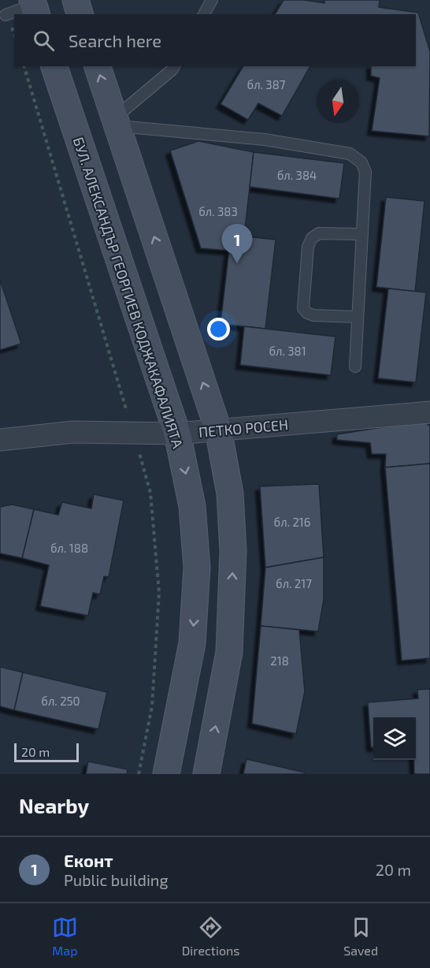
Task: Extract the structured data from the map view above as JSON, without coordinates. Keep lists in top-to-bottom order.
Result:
{
  "streets": {
    "main road": ["БУЛ. АЛЕКСАНДЪР ГЕОРГИЕВ КОДЖАКАФАЛИЯТА"],
    "street": ["ПЕТКО РОСЕН"]
  },
  "crossings": [
    ["БУЛ. АЛЕКСАНДЪР ГЕОРГИЕВ КОДЖАКАФАЛИЯТА", "ПЕТКО РОСЕН"]
  ],
  "house_numbers": [
    "бл. 387",
    "бл. 384",
    "бл. 383",
    "бл. 381",
    "бл. 216",
    "бл. 188",
    "бл. 217",
    "218",
    "бл. 250"
  ],
  "scale_bar": "20 m",
  "north": "bottom",
  "page": {
    "search": "Search here",
    "pins": "1",
    "scale": "20 m",
    "heading": "Nearby",
    "list": [
      {
        "mark": "1",
        "name": "Еконт",
        "note": "Public building",
        "value": "20 m"
      }
    ],
    "nav": ["Map", "Directions", "Saved"]
  }
}
